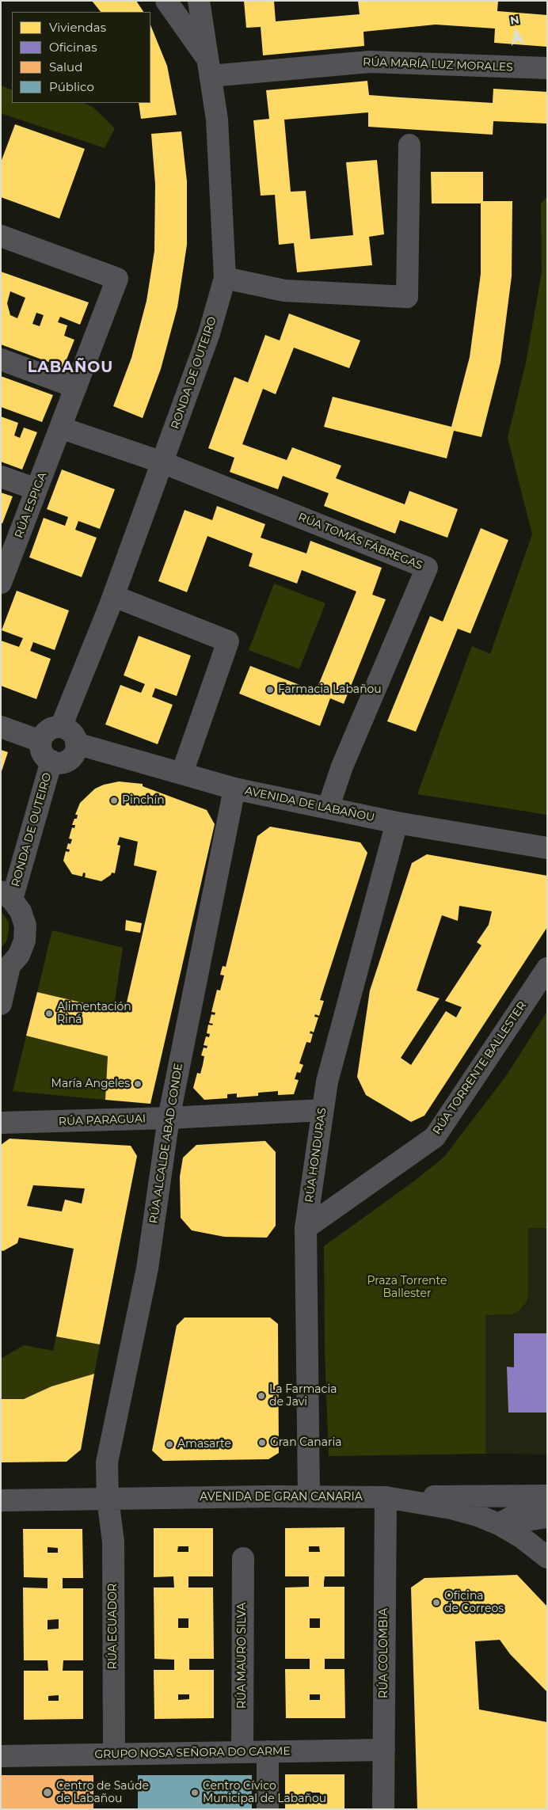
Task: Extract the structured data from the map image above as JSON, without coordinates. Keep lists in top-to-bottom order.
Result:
{
  "streets": {
    "street": [
      "RÚA MARÍA LUZ MORALES",
      "RONDA DE OUTEIRO",
      "RÚA ESPIGA",
      "RÚA TOMÁS FÁBREGAS",
      "AVENIDA DE LABAÑOU",
      "RÚA TORRENTE BALLESTER",
      "RÚA PARAGUAI",
      "RÚA ALCALDE ABAD CONDE",
      "RÚA HONDURAS",
      "AVENIDA DE GRAN CANARIA",
      "RÚA ECUADOR",
      "RÚA COLOMBIA",
      "RÚA MAURO SILVA",
      "GRUPO NOSA SEÑORA DO CARME"
    ]
  },
  "crossings": [
    ["RÚA MARÍA LUZ MORALES", "RONDA DE OUTEIRO"],
    ["RONDA DE OUTEIRO", "RÚA TOMÁS FÁBREGAS"],
    ["RONDA DE OUTEIRO", "AVENIDA DE LABAÑOU"],
    ["RÚA TOMÁS FÁBREGAS", "AVENIDA DE LABAÑOU"],
    ["AVENIDA DE LABAÑOU", "RÚA ALCALDE ABAD CONDE"],
    ["AVENIDA DE LABAÑOU", "RÚA HONDURAS"],
    ["RÚA TORRENTE BALLESTER", "RÚA HONDURAS"],
    ["RÚA PARAGUAI", "RÚA ALCALDE ABAD CONDE"],
    ["RÚA PARAGUAI", "RÚA HONDURAS"],
    ["RÚA ALCALDE ABAD CONDE", "AVENIDA DE GRAN CANARIA"],
    ["RÚA ALCALDE ABAD CONDE", "RÚA ECUADOR"],
    ["RÚA HONDURAS", "AVENIDA DE GRAN CANARIA"],
    ["AVENIDA DE GRAN CANARIA", "RÚA ECUADOR"],
    ["AVENIDA DE GRAN CANARIA", "RÚA COLOMBIA"],
    ["RÚA ECUADOR", "GRUPO NOSA SEÑORA DO CARME"],
    ["RÚA COLOMBIA", "GRUPO NOSA SEÑORA DO CARME"],
    ["RÚA MAURO SILVA", "GRUPO NOSA SEÑORA DO CARME"]
  ],
  "districts": ["LABAÑOU"],
  "parks": ["Praza Torrente Ballester"],
  "places": [
    "Farmacia Labañou",
    "Pinchín",
    "Alimentación Riná",
    "María Angeles",
    "La Farmacia de Javi",
    "Gran Canaria",
    "Amasarte",
    "Oficina de Correos",
    "Centro de Saúde de Labañou",
    "Centro Cívico Municipal de Labañou"
  ],
  "legend": [
    "Viviendas",
    "Oficinas",
    "Salud",
    "Público"
  ],
  "north": "top"
}
